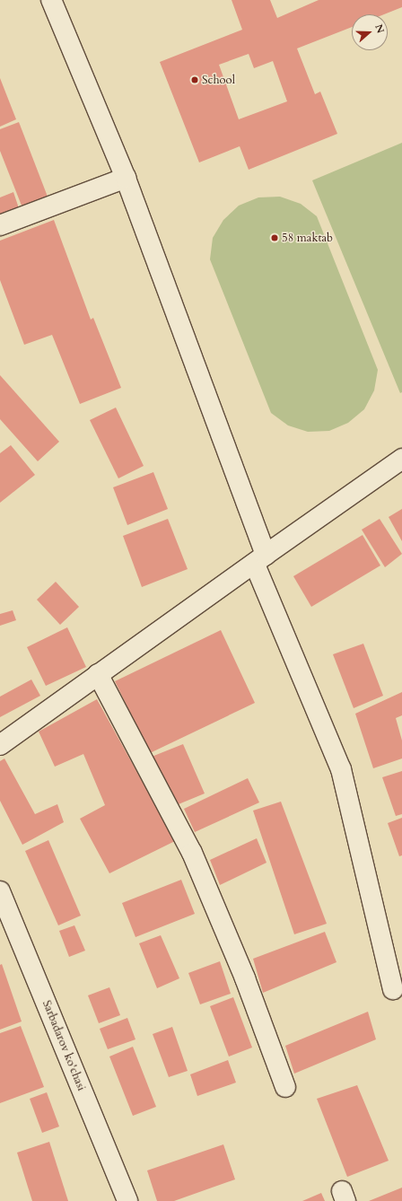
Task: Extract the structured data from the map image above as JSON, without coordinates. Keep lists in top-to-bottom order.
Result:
{
  "streets": {
    "street": ["Sarbadarov ko'chasi"]
  },
  "places": ["School", "58 maktab"],
  "north": "right"
}
